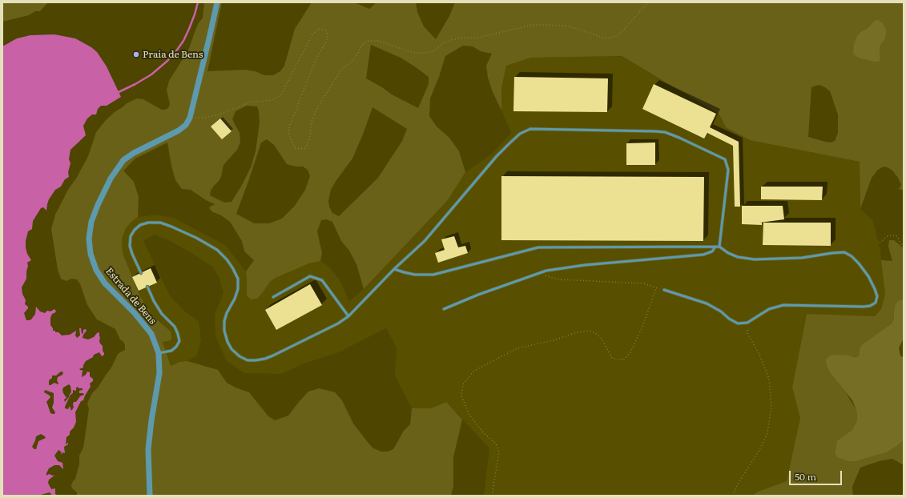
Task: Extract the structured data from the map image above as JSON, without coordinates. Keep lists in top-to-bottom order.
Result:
{
  "streets": {
    "street": ["Estrada de Bens"]
  },
  "places": ["Praia de Bens"],
  "scale_bar": "50 m"
}
